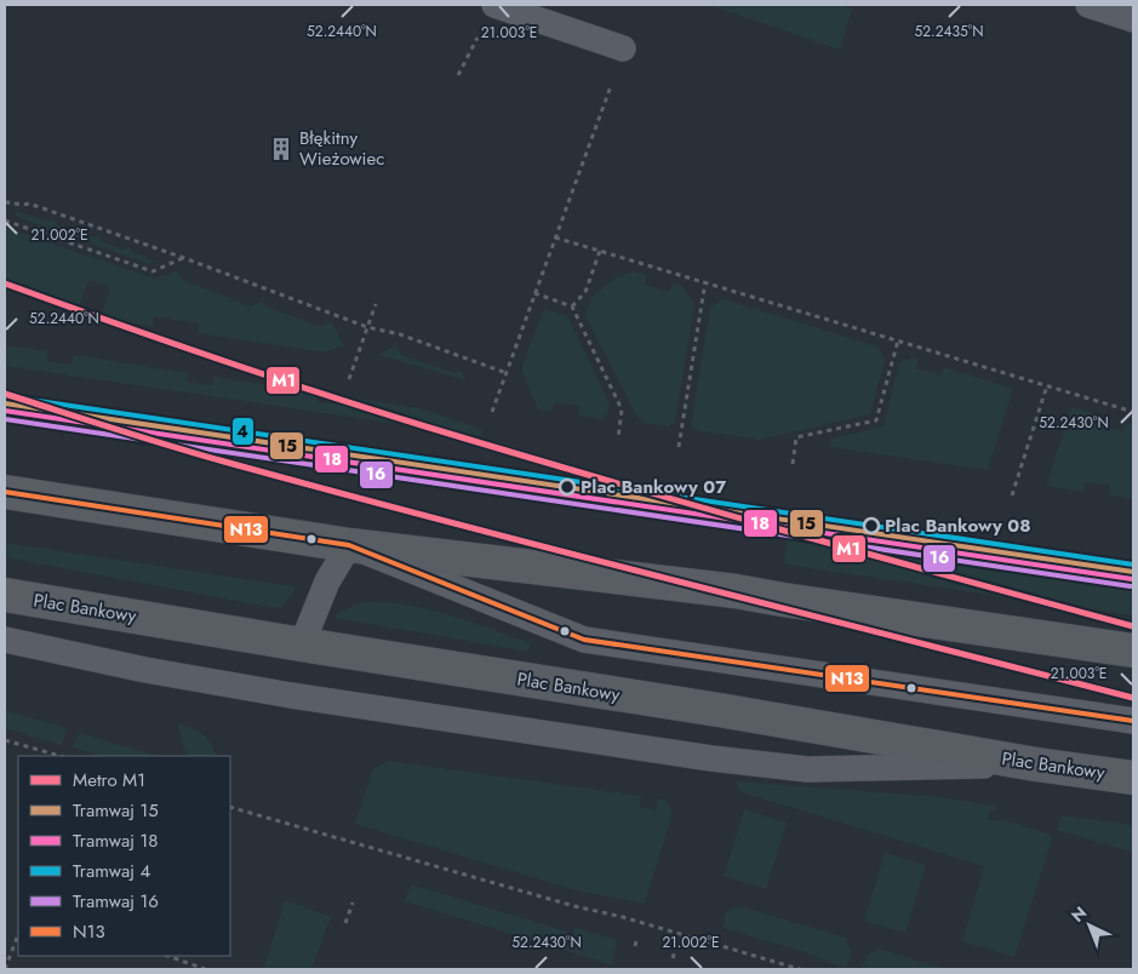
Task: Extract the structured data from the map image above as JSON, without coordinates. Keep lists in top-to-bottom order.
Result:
{
  "streets": {
    "main road": ["Plac Bankowy"]
  },
  "places": {
    "building": ["Błękitny Wieżowiec"],
    "other": ["Plac Bankowy 07", "Plac Bankowy 08"]
  },
  "lines": [
    "metro line M1",
    "tram line 4",
    "tram line 15",
    "tram line 18",
    "tram line 16",
    "transit line N13"
  ],
  "legend": [
    "Metro M1",
    "Tramwaj 15",
    "Tramwaj 18",
    "Tramwaj 4",
    "Tramwaj 16",
    "N13"
  ],
  "north": "top left",
  "coordinates": [
    "52.2440°N",
    "52.2435°N",
    "21.003°E",
    "21.002°E",
    "52.2430°N"
  ]
}
